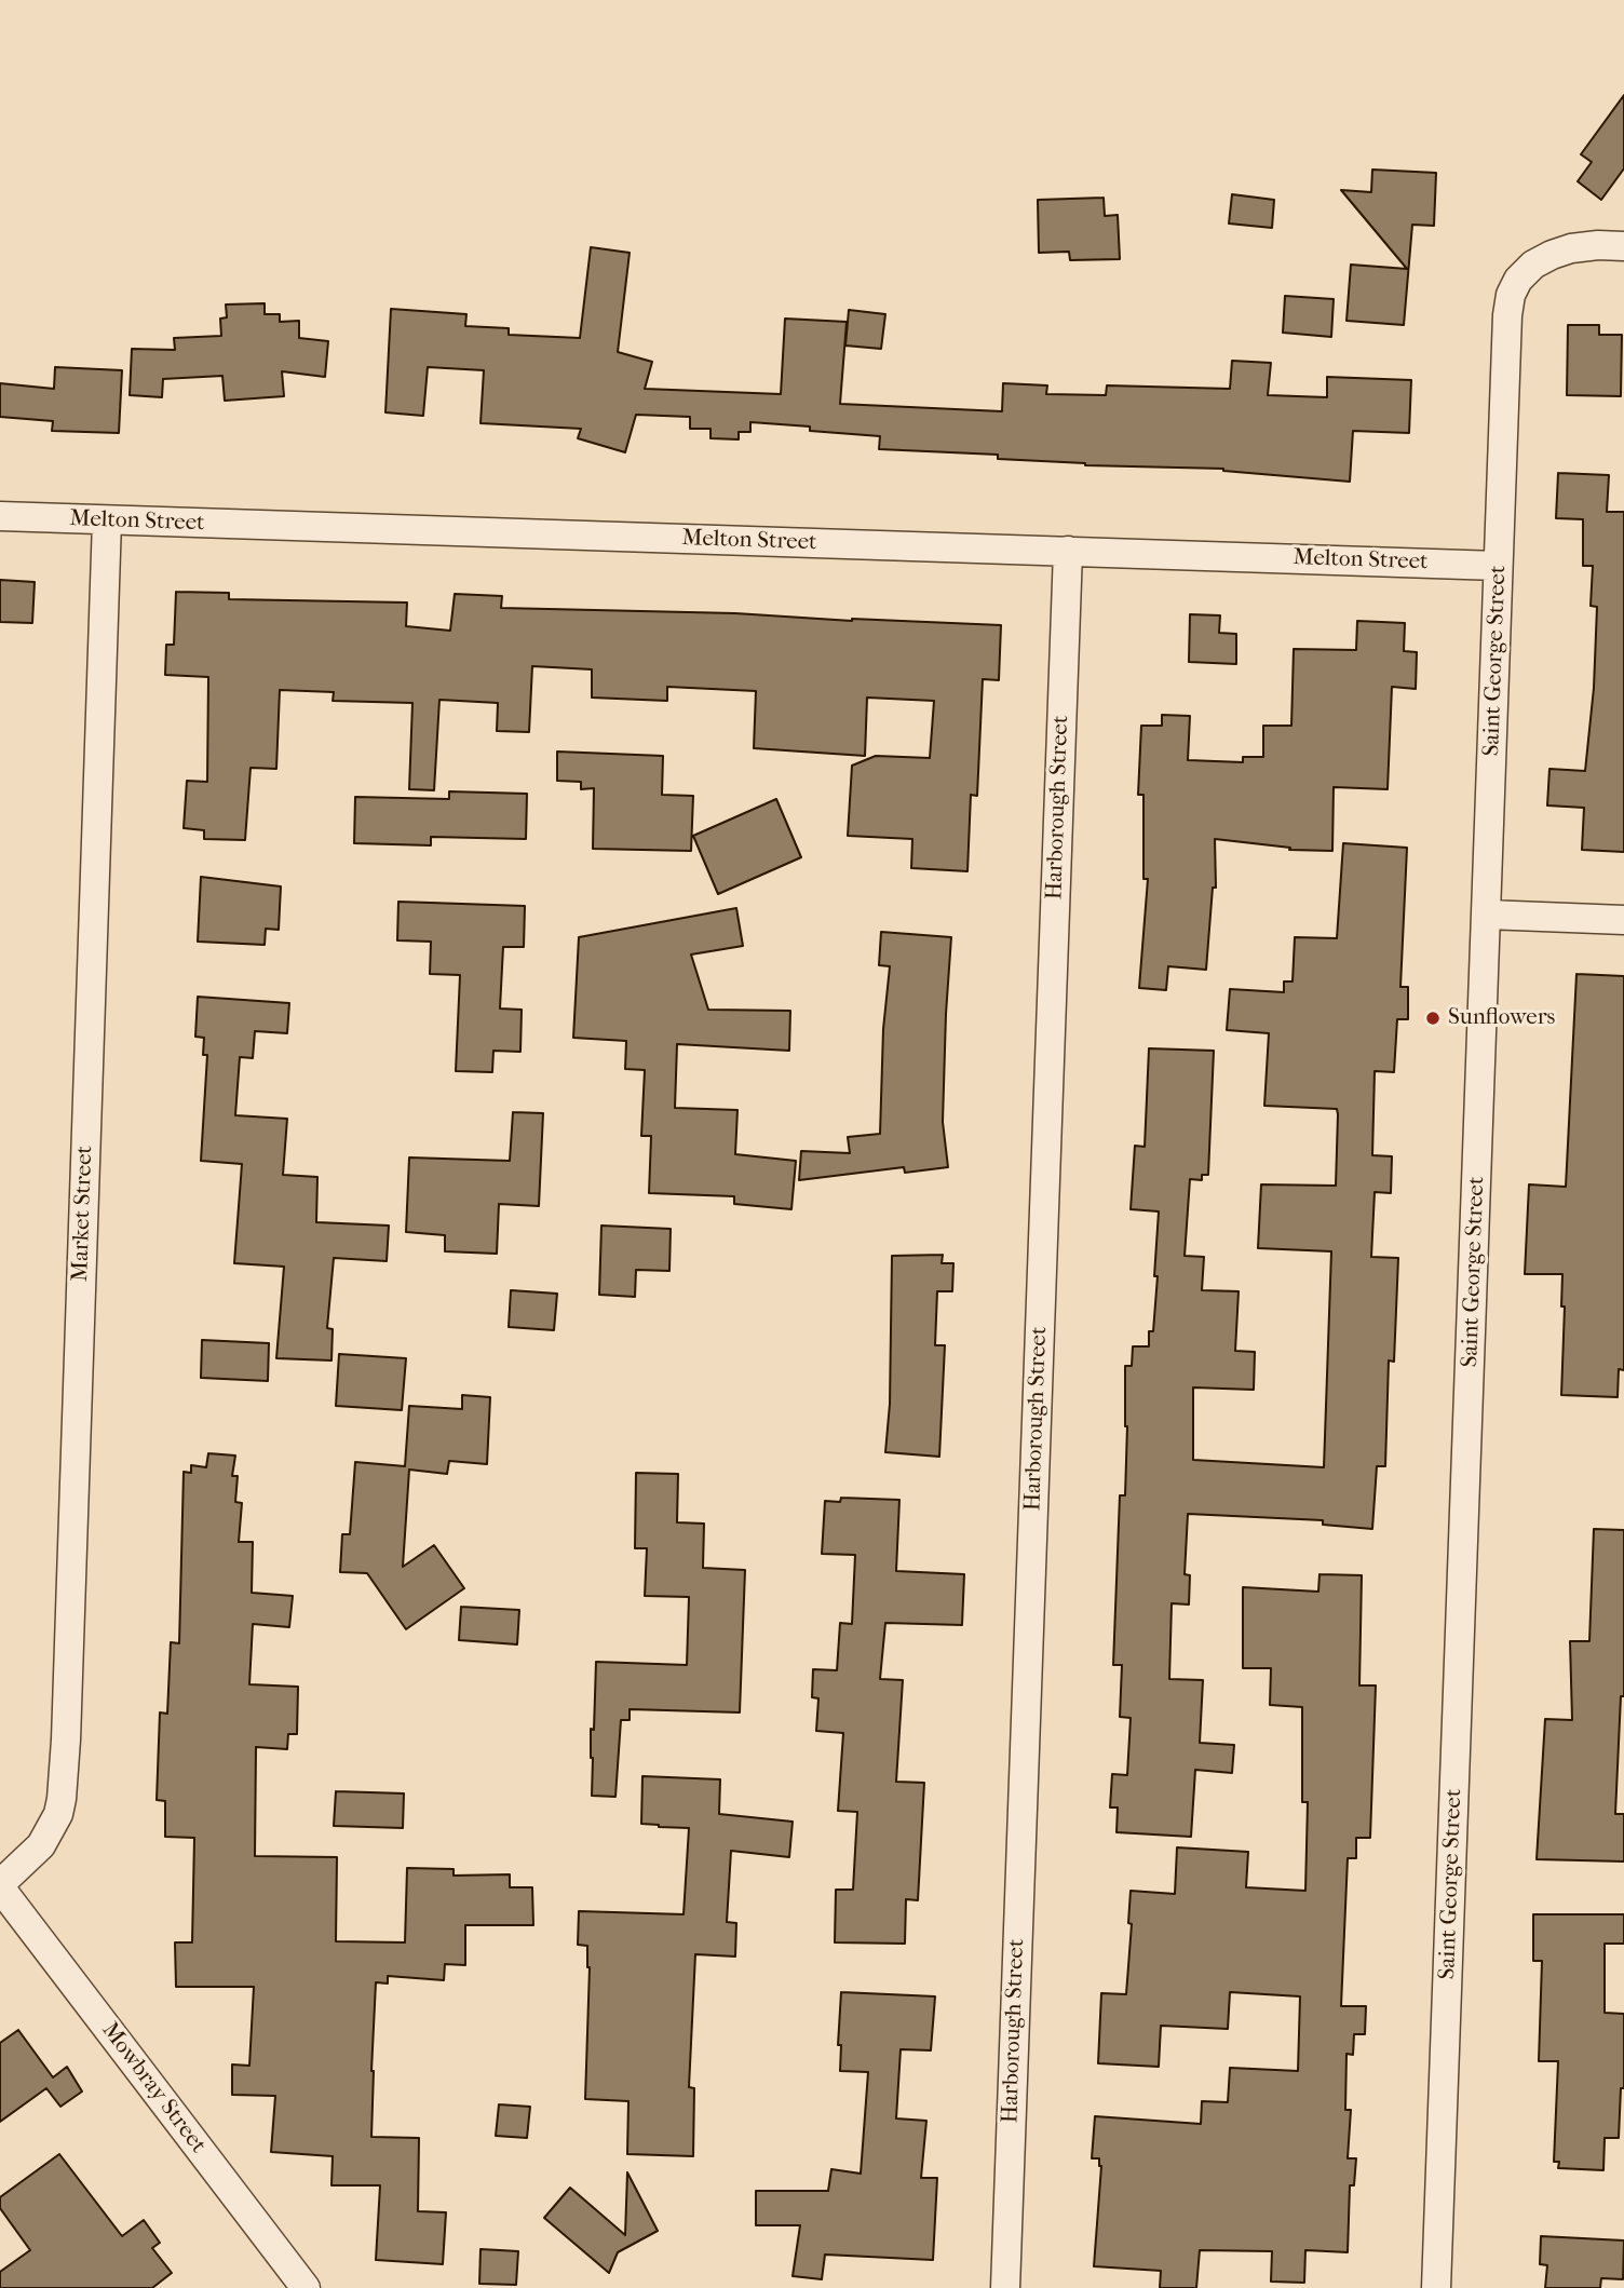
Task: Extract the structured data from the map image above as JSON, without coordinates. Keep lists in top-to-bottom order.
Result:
{
  "streets": {
    "street": [
      "Melton Street",
      "Saint George Street",
      "Harborough Street",
      "Market Street",
      "Mowbray Street"
    ]
  },
  "crossings": [
    ["Melton Street", "Saint George Street"],
    ["Melton Street", "Harborough Street"],
    ["Melton Street", "Market Street"],
    ["Market Street", "Mowbray Street"]
  ],
  "places": ["Sunflowers"]
}
